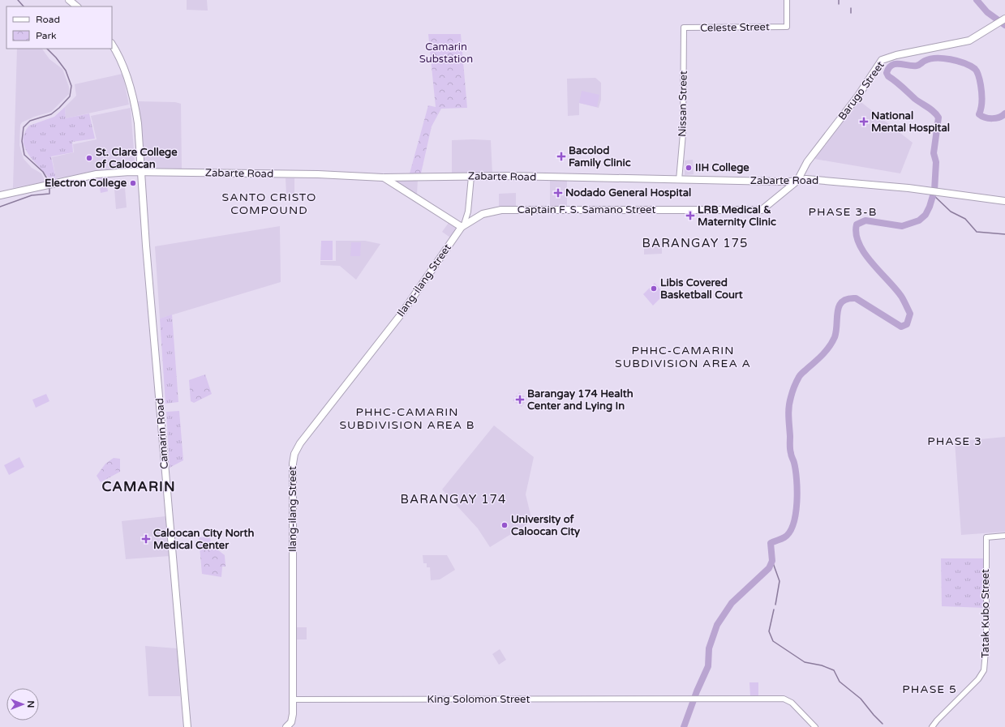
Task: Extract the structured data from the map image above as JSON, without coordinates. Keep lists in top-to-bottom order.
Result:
{
  "streets": {
    "main road": [
      "Barugo Street",
      "Zabarte Road",
      "Captain F. S. Samano Street",
      "Ilang-ilang Street",
      "Camarin Road"
    ],
    "street": [
      "Celeste Street",
      "Nissan Street",
      "Tatak Kubo Street",
      "King Solomon Street"
    ]
  },
  "crossings": [
    ["Celeste Street", "Nissan Street"],
    ["Barugo Street", "Zabarte Road"],
    ["Barugo Street", "Captain F. S. Samano Street"],
    ["Nissan Street", "Zabarte Road"],
    ["Zabarte Road", "Captain F. S. Samano Street"],
    ["Zabarte Road", "Camarin Road"],
    ["Captain F. S. Samano Street", "Ilang-ilang Street"],
    ["Ilang-ilang Street", "King Solomon Street"]
  ],
  "districts": [
    "SANTO CRISTO COMPOUND",
    "PHASE 3-B",
    "BARANGAY 175",
    "PHHC-CAMARIN SUBDIVISION AREA A",
    "PHHC-CAMARIN SUBDIVISION AREA B",
    "PHASE 3",
    "CAMARIN",
    "BARANGAY 174",
    "PHASE 5"
  ],
  "parks": ["Camarin Substation"],
  "places": {
    "health": [
      "National Mental Hospital",
      "Bacolod Family Clinic",
      "Nodado General Hospital",
      "LRB Medical & Maternity Clinic",
      "Barangay 174 Health Center and Lying In",
      "Caloocan City North Medical Center"
    ],
    "other": [
      "St. Clare College of Caloocan",
      "IIH College",
      "Electron College",
      "Libis Covered Basketball Court",
      "University of Caloocan City"
    ]
  },
  "legend": ["Road", "Park"],
  "north": "right"
}
